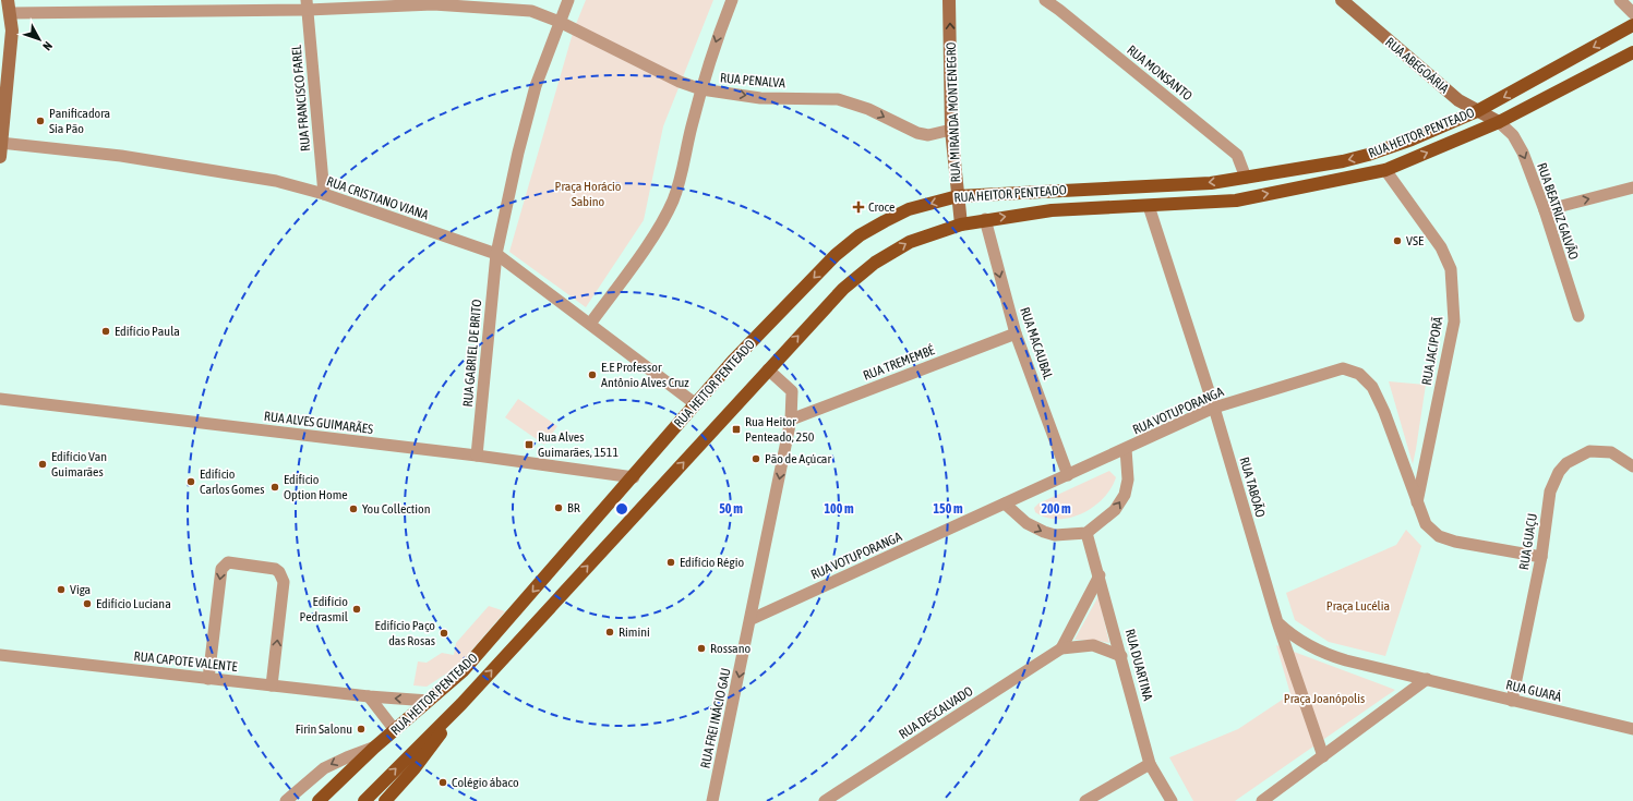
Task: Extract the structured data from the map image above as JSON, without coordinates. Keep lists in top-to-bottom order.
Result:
{
  "streets": {
    "main road": ["RUA HEITOR PENTEADO"],
    "street": [
      "RUA ABEGOÁRIA",
      "RUA MONSANTO",
      "RUA PENALVA",
      "RUA FRANCISCO FAREL",
      "RUA MIRANDA MONTENEGRO",
      "RUA CRISTIANO VIANA",
      "RUA BEATRIZ GALVÃO",
      "RUA MACAUBAL",
      "RUA JACIPORÃ",
      "RUA GABRIEL DE BRITO",
      "RUA TREMEMBÉ",
      "RUA VOTUPORANGA",
      "RUA ALVES GUIMARÃES",
      "RUA TABOÃO",
      "RUA GUAÇU",
      "RUA CAPOTE VALENTE",
      "RUA DUARTINA",
      "RUA GUARÁ",
      "RUA DESCALVADO",
      "RUA FREI INÁCIO GAU"
    ]
  },
  "crossings": [
    ["RUA ABEGOÁRIA", "RUA HEITOR PENTEADO"],
    ["RUA ABEGOÁRIA", "RUA BEATRIZ GALVÃO"],
    ["RUA MONSANTO", "RUA HEITOR PENTEADO"],
    ["RUA PENALVA", "RUA FRANCISCO FAREL"],
    ["RUA PENALVA", "RUA MIRANDA MONTENEGRO"],
    ["RUA FRANCISCO FAREL", "RUA CRISTIANO VIANA"],
    ["RUA MIRANDA MONTENEGRO", "RUA HEITOR PENTEADO"],
    ["RUA HEITOR PENTEADO", "RUA CRISTIANO VIANA"],
    ["RUA HEITOR PENTEADO", "RUA BEATRIZ GALVÃO"],
    ["RUA HEITOR PENTEADO", "RUA MACAUBAL"],
    ["RUA HEITOR PENTEADO", "RUA JACIPORÃ"],
    ["RUA HEITOR PENTEADO", "RUA ALVES GUIMARÃES"],
    ["RUA HEITOR PENTEADO", "RUA TABOÃO"],
    ["RUA HEITOR PENTEADO", "RUA CAPOTE VALENTE"],
    ["RUA HEITOR PENTEADO", "RUA FREI INÁCIO GAU"],
    ["RUA CRISTIANO VIANA", "RUA GABRIEL DE BRITO"],
    ["RUA MACAUBAL", "RUA TREMEMBÉ"],
    ["RUA MACAUBAL", "RUA VOTUPORANGA"],
    ["RUA JACIPORÃ", "RUA VOTUPORANGA"],
    ["RUA GABRIEL DE BRITO", "RUA ALVES GUIMARÃES"],
    ["RUA TREMEMBÉ", "RUA FREI INÁCIO GAU"],
    ["RUA VOTUPORANGA", "RUA TABOÃO"],
    ["RUA VOTUPORANGA", "RUA GUAÇU"],
    ["RUA VOTUPORANGA", "RUA FREI INÁCIO GAU"],
    ["RUA GUAÇU", "RUA GUARÁ"],
    ["RUA DUARTINA", "RUA DESCALVADO"]
  ],
  "one_way": [
    "RUA MIRANDA MONTENEGRO",
    "RUA BEATRIZ GALVÃO",
    "RUA MACAUBAL",
    "RUA FREI INÁCIO GAU"
  ],
  "parks": ["Praça Horácio Sabino", "Praça Lucélia", "Praça Joanópolis"],
  "places": {
    "other": [
      "Panificadora Sia Pão",
      "VSE",
      "Edifício Paula",
      "E.E Professor Antônio Alves Cruz",
      "Pão de Açúcar",
      "Edifício Van Guimarães",
      "Edifício Carlos Gomes",
      "Edifício Option Home",
      "BR",
      "You Collection",
      "Edifício Régio",
      "Viga",
      "Edifício Luciana",
      "Edifício Pedrasmil",
      "Rimini",
      "Edifício Paço das Rosas",
      "Rossano",
      "Firin Salonu",
      "Colégio ábaco"
    ],
    "health": ["Croce"],
    "transit": ["Rua Heitor Penteado, 250", "Rua Alves Guimarães, 1511"]
  },
  "north": "bottom right",
  "rings": [
    "50 m",
    "100 m",
    "150 m",
    "200 m"
  ]
}
